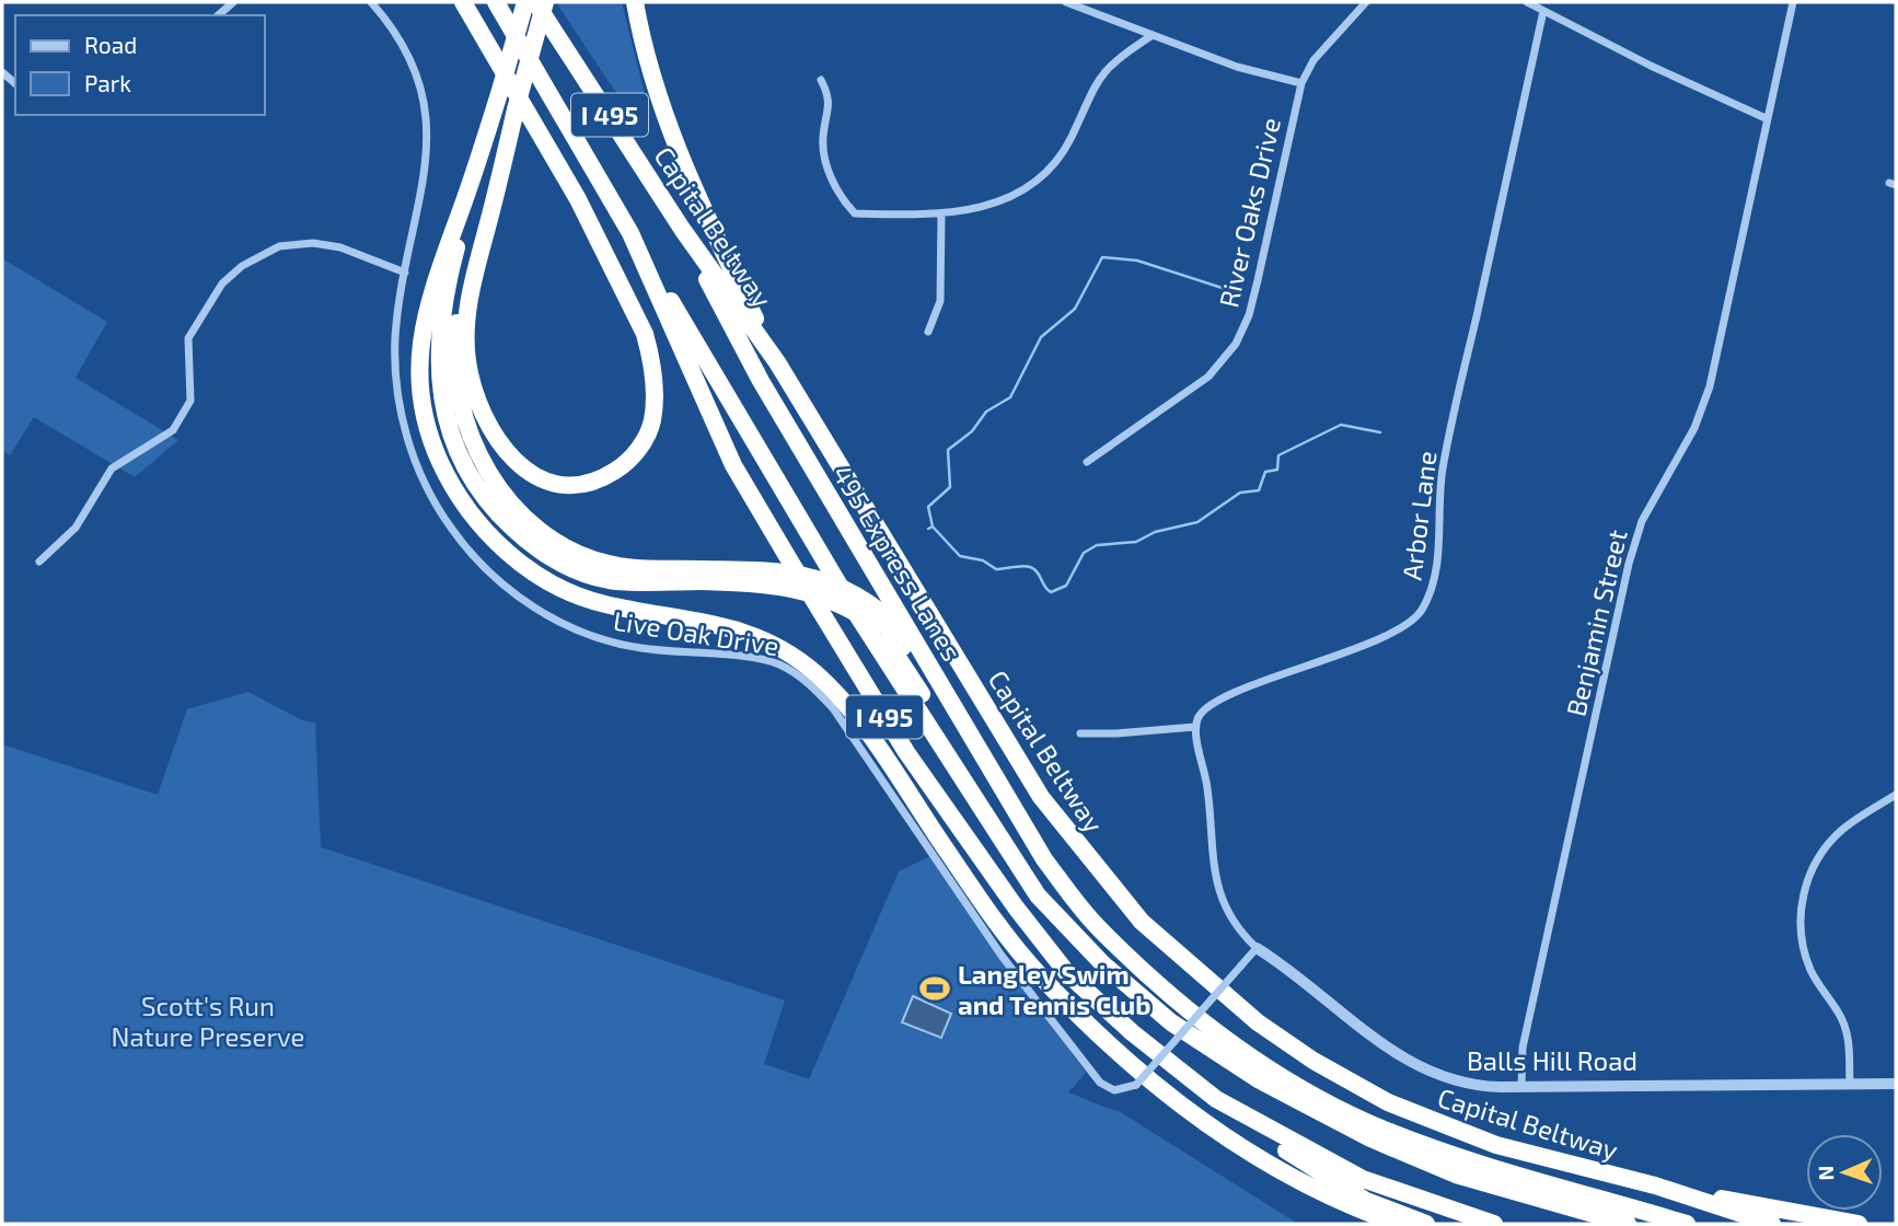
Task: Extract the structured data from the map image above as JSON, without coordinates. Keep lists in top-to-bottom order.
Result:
{
  "streets": {
    "highway": ["I 495", "Capital Beltway", "495 Express Lanes"],
    "street": [
      "River Oaks Drive",
      "Arbor Lane",
      "Benjamin Street",
      "Live Oak Drive",
      "Balls Hill Road"
    ]
  },
  "crossings": [
    ["Capital Beltway", "495 Express Lanes"],
    ["Arbor Lane", "Balls Hill Road"],
    ["Benjamin Street", "Balls Hill Road"],
    ["Live Oak Drive", "Balls Hill Road"]
  ],
  "parks": ["Scott's Run Nature Preserve"],
  "places": {
    "sports": ["Langley Swim and Tennis Club"]
  },
  "legend": ["Road", "Park"],
  "north": "left"
}
